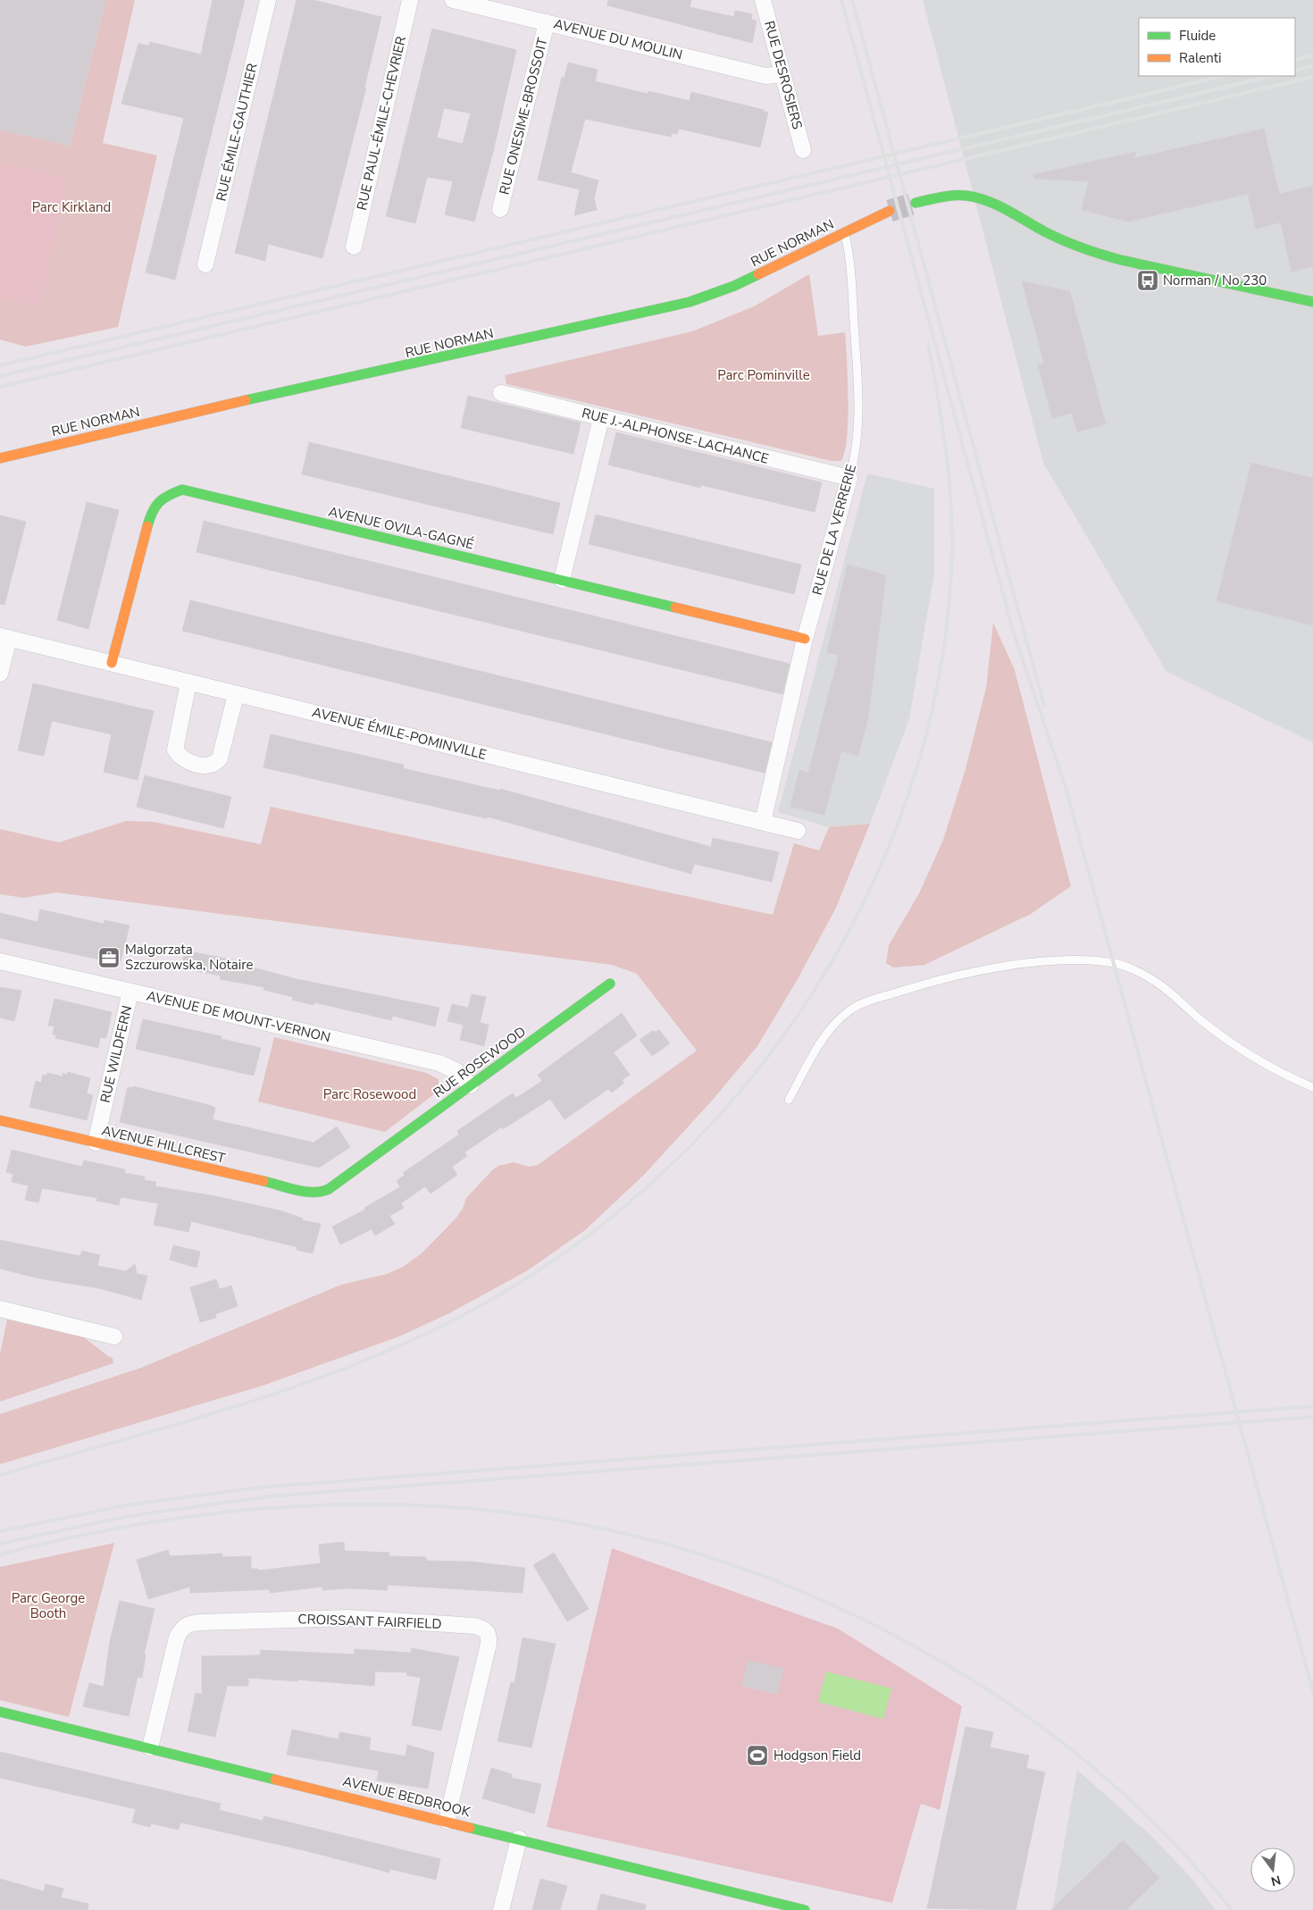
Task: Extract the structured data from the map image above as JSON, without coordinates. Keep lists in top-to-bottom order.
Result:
{
  "streets": {
    "street": [
      "AVENUE DU MOULIN",
      "RUE DESROSIERS",
      "RUE ONESIME-BROSSOIT",
      "RUE PAUL-ÉMILE-CHEVRIER",
      "RUE ÉMILE-GAUTHIER",
      "RUE NORMAN",
      "RUE J.-ALPHONSE-LACHANCE",
      "AVENUE OVILA-GAGNÉ",
      "RUE DE LA VERRERIE",
      "AVENUE ÉMILE-POMINVILLE",
      "AVENUE DE MOUNT-VERNON",
      "RUE WILDFERN",
      "RUE ROSEWOOD",
      "AVENUE HILLCREST",
      "CROISSANT FAIRFIELD",
      "AVENUE BEDBROOK"
    ]
  },
  "crossings": [
    ["AVENUE DU MOULIN", "RUE DESROSIERS"],
    ["AVENUE DU MOULIN", "RUE ONESIME-BROSSOIT"],
    ["RUE NORMAN", "RUE DE LA VERRERIE"],
    ["RUE J.-ALPHONSE-LACHANCE", "RUE DE LA VERRERIE"],
    ["AVENUE OVILA-GAGNÉ", "RUE DE LA VERRERIE"],
    ["AVENUE OVILA-GAGNÉ", "AVENUE ÉMILE-POMINVILLE"],
    ["RUE DE LA VERRERIE", "AVENUE ÉMILE-POMINVILLE"],
    ["AVENUE DE MOUNT-VERNON", "RUE WILDFERN"],
    ["AVENUE DE MOUNT-VERNON", "RUE ROSEWOOD"],
    ["RUE WILDFERN", "AVENUE HILLCREST"],
    ["RUE ROSEWOOD", "AVENUE HILLCREST"],
    ["CROISSANT FAIRFIELD", "AVENUE BEDBROOK"]
  ],
  "parks": [
    "Parc Kirkland",
    "Parc Pominville",
    "Parc Rosewood",
    "Parc George Booth"
  ],
  "places": {
    "bus stop": ["Norman / No 230"],
    "office": ["Malgorzata Szczurowska, Notaire"],
    "sports": ["Hodgson Field"]
  },
  "legend": ["Fluide", "Ralenti"],
  "north": "bottom"
}
